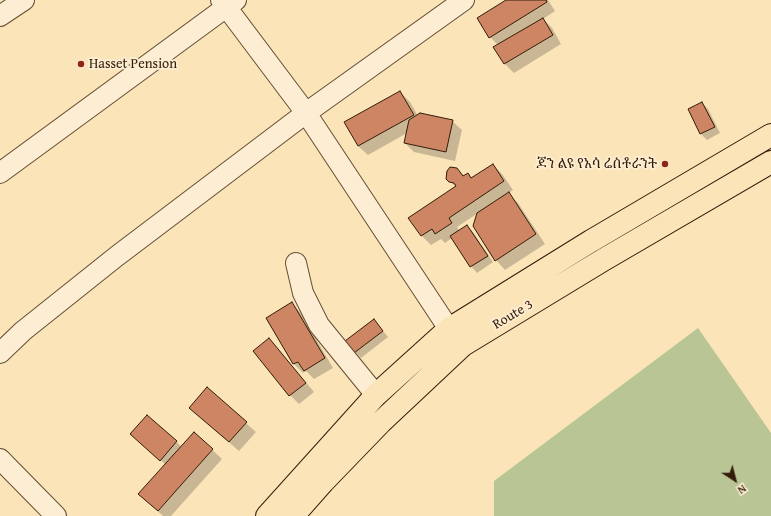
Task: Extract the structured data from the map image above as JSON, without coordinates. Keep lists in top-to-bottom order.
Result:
{
  "streets": {
    "main road": ["Route 3"]
  },
  "places": ["Hasset Pension", "ጆን ልዩ የአሳ ሬስቶራንት"],
  "north": "bottom right"
}
